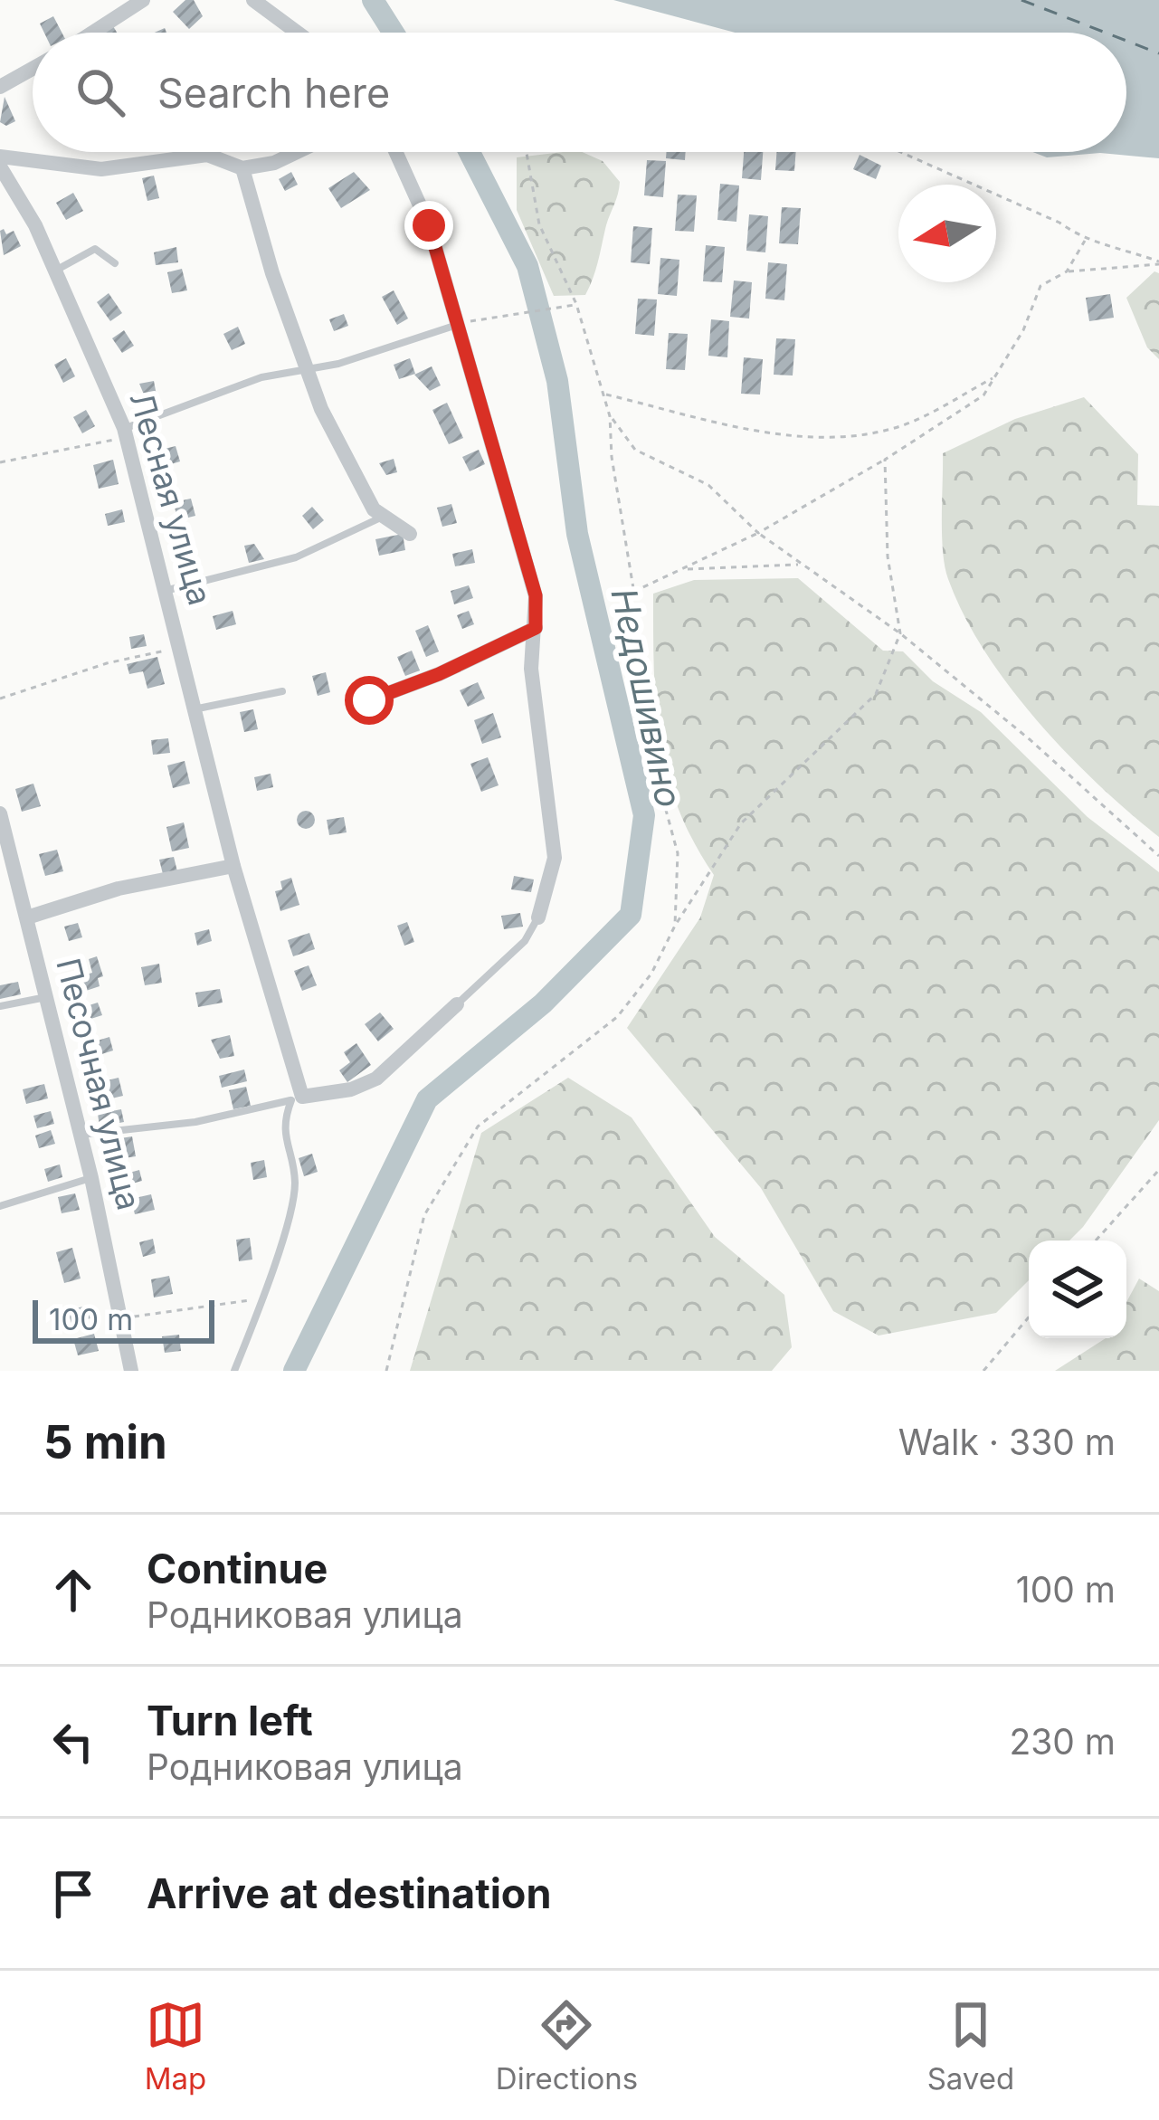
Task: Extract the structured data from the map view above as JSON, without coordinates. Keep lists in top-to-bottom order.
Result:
{
  "streets": {
    "street": ["Лесная улица", "Песочная улица"]
  },
  "water": ["Недошивино"],
  "scale_bar": "100 m",
  "north": "left",
  "page": {
    "search": "Search here",
    "scale": "100 m",
    "heading": ["5 min", "Walk · 330 m"],
    "list": [
      ["Continue", "Родниковая улица", "100 m"],
      ["Turn left", "Родниковая улица", "230 m"],
      "Arrive at destination"
    ],
    "nav": ["Map", "Directions", "Saved"]
  }
}
